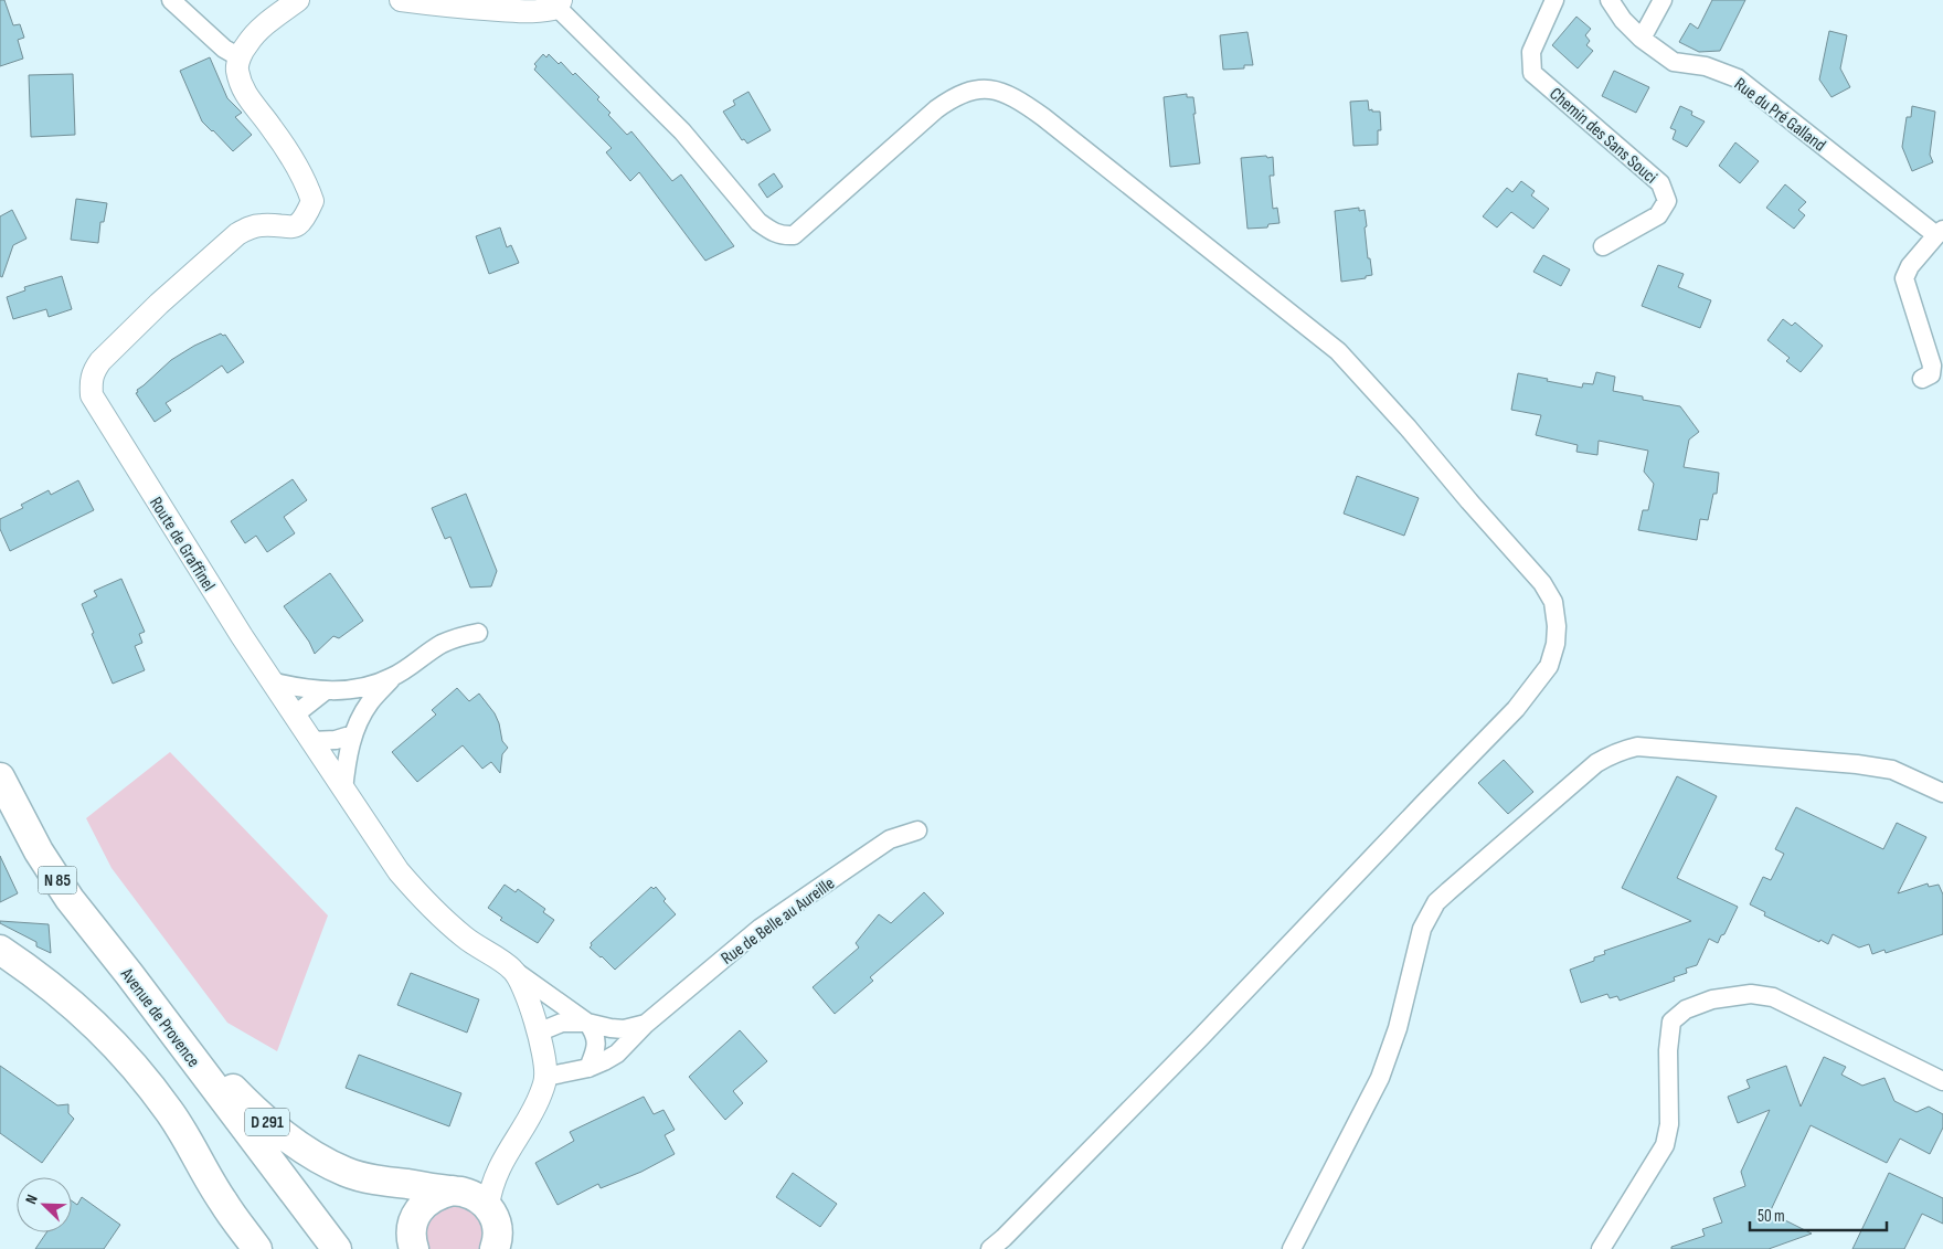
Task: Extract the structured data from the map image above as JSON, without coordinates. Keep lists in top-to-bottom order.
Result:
{
  "streets": {
    "main road": ["N 85", "Avenue de Provence", "D 291"],
    "street": [
      "Rue du Pré Galland",
      "Chemin des Sans Souci",
      "Route de Graffinel",
      "Rue de Belle au Aureille"
    ]
  },
  "crossings": [
    ["Route de Graffinel", "Rue de Belle au Aureille"],
    ["Avenue de Provence", "D 291"]
  ],
  "scale_bar": "50 m",
  "north": "top left"
}
